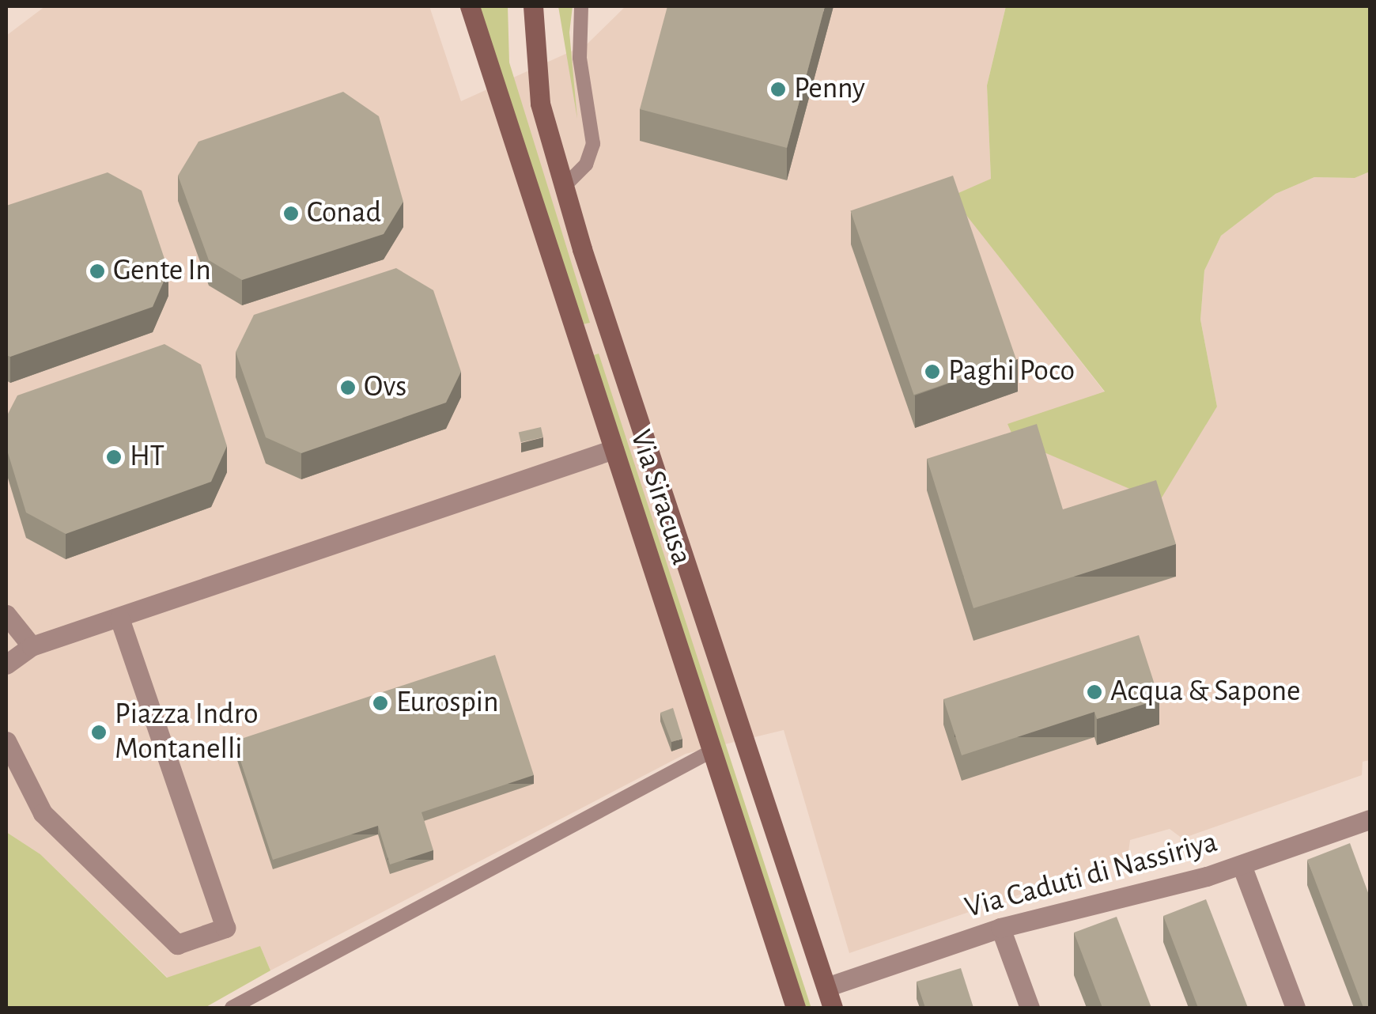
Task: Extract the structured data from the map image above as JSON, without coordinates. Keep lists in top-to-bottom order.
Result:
{
  "streets": {
    "main road": ["Via Siracusa"],
    "street": ["Via Caduti di Nassiriya"]
  },
  "crossings": [
    ["Via Siracusa", "Via Caduti di Nassiriya"]
  ],
  "places": [
    "Penny",
    "Conad",
    "Gente In",
    "Paghi Poco",
    "Ovs",
    "HT",
    "Acqua & Sapone",
    "Eurospin",
    "Piazza Indro Montanelli"
  ]
}
